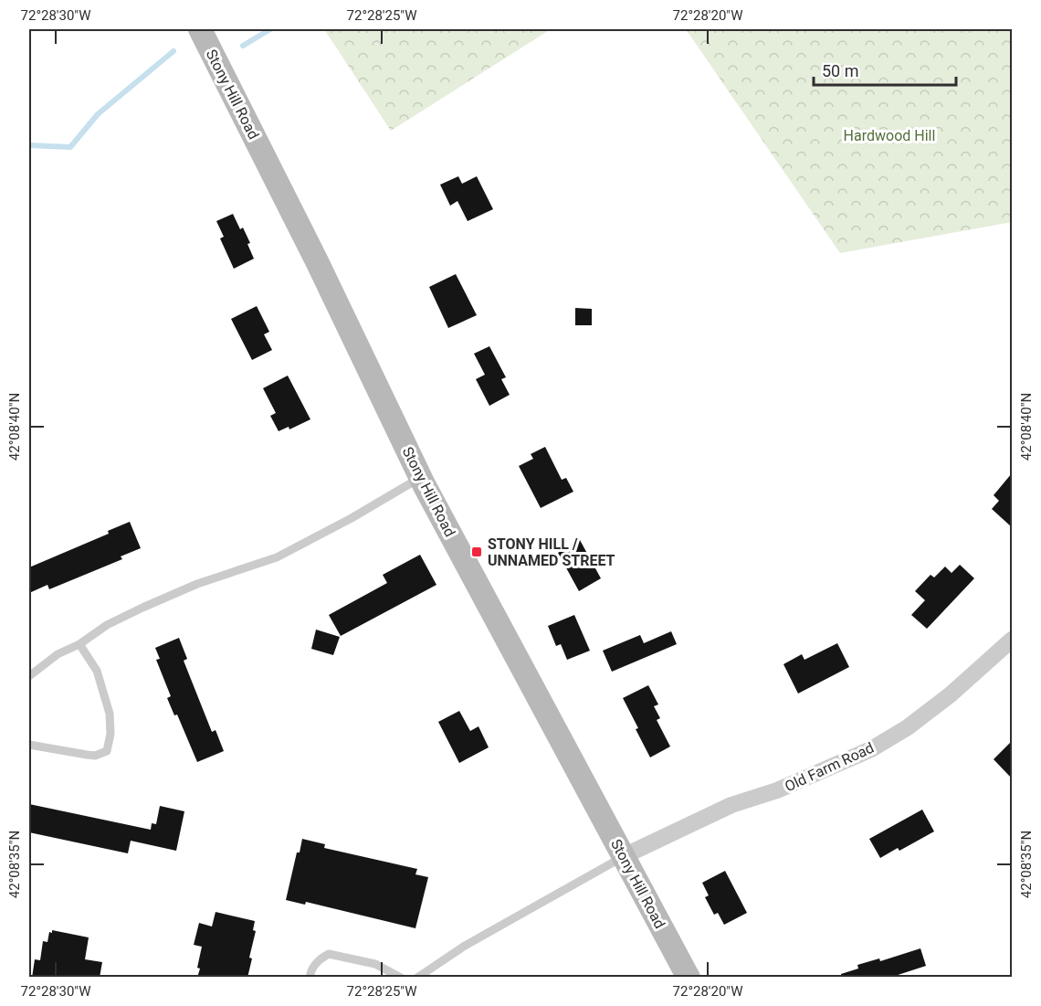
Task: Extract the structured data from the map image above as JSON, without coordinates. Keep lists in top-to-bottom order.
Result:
{
  "streets": {
    "main road": ["Stony Hill Road"],
    "street": ["Old Farm Road"]
  },
  "crossings": [
    ["Stony Hill Road", "Old Farm Road"]
  ],
  "parks": ["Hardwood Hill"],
  "places": {
    "transit": ["STONY HILL / UNNAMED STREET"]
  },
  "scale_bar": "50 m",
  "coordinates": [
    "72°28'30\"W",
    "72°28'25\"W",
    "72°28'20\"W",
    "42°08'40\"N",
    "42°08'35\"N"
  ]
}
